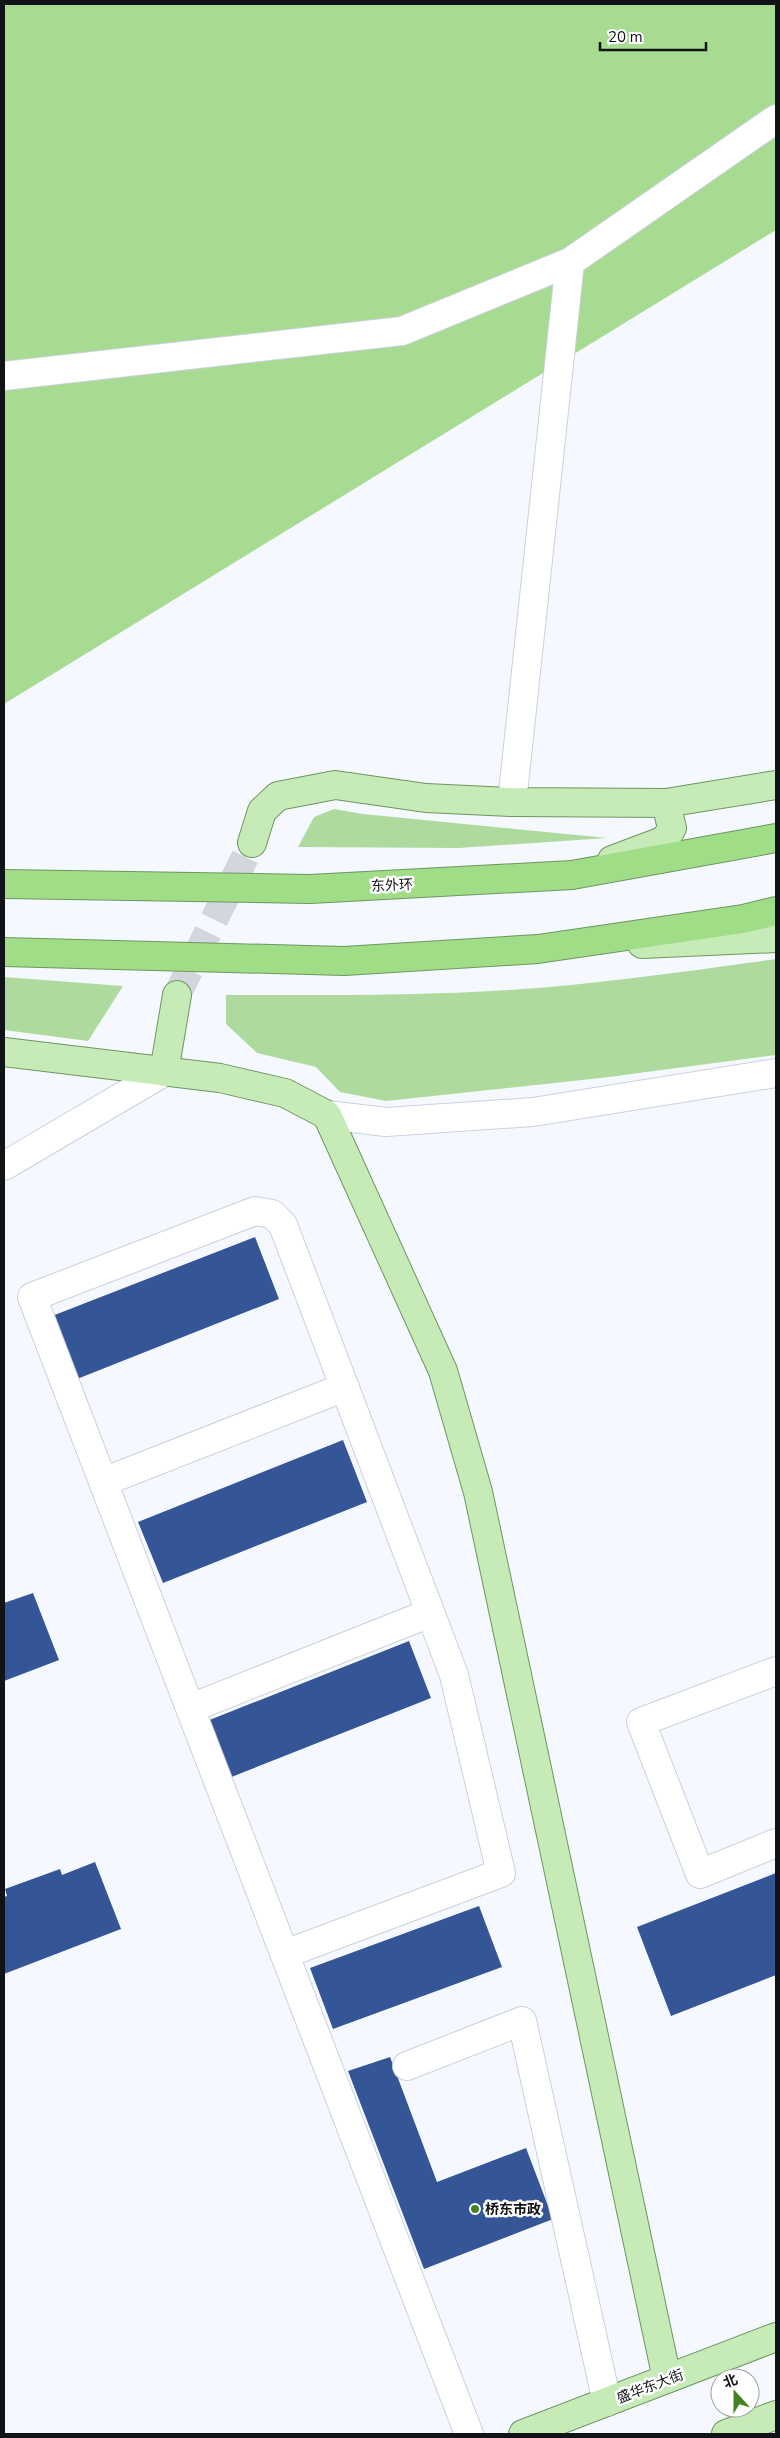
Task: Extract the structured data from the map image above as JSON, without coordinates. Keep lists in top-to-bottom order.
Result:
{
  "streets": {
    "highway": ["东外环"],
    "main road": ["盛华东大街"]
  },
  "places": ["桥东市政"],
  "scale_bar": "20 m",
  "north": "top"
}
